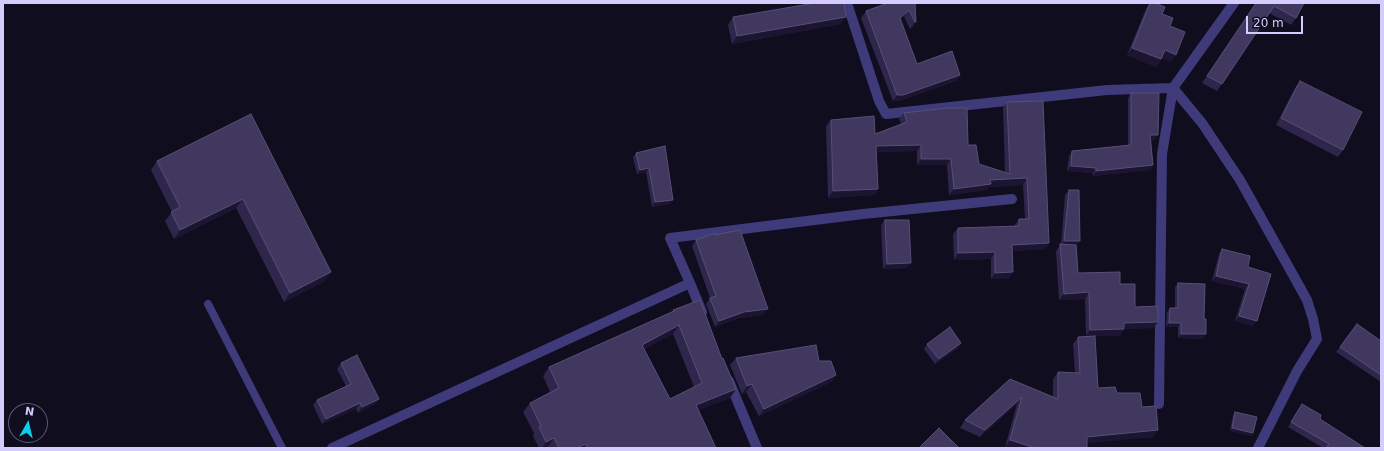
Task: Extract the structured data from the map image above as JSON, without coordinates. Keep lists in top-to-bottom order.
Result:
{
  "scale_bar": "20 m",
  "north": "top"
}
